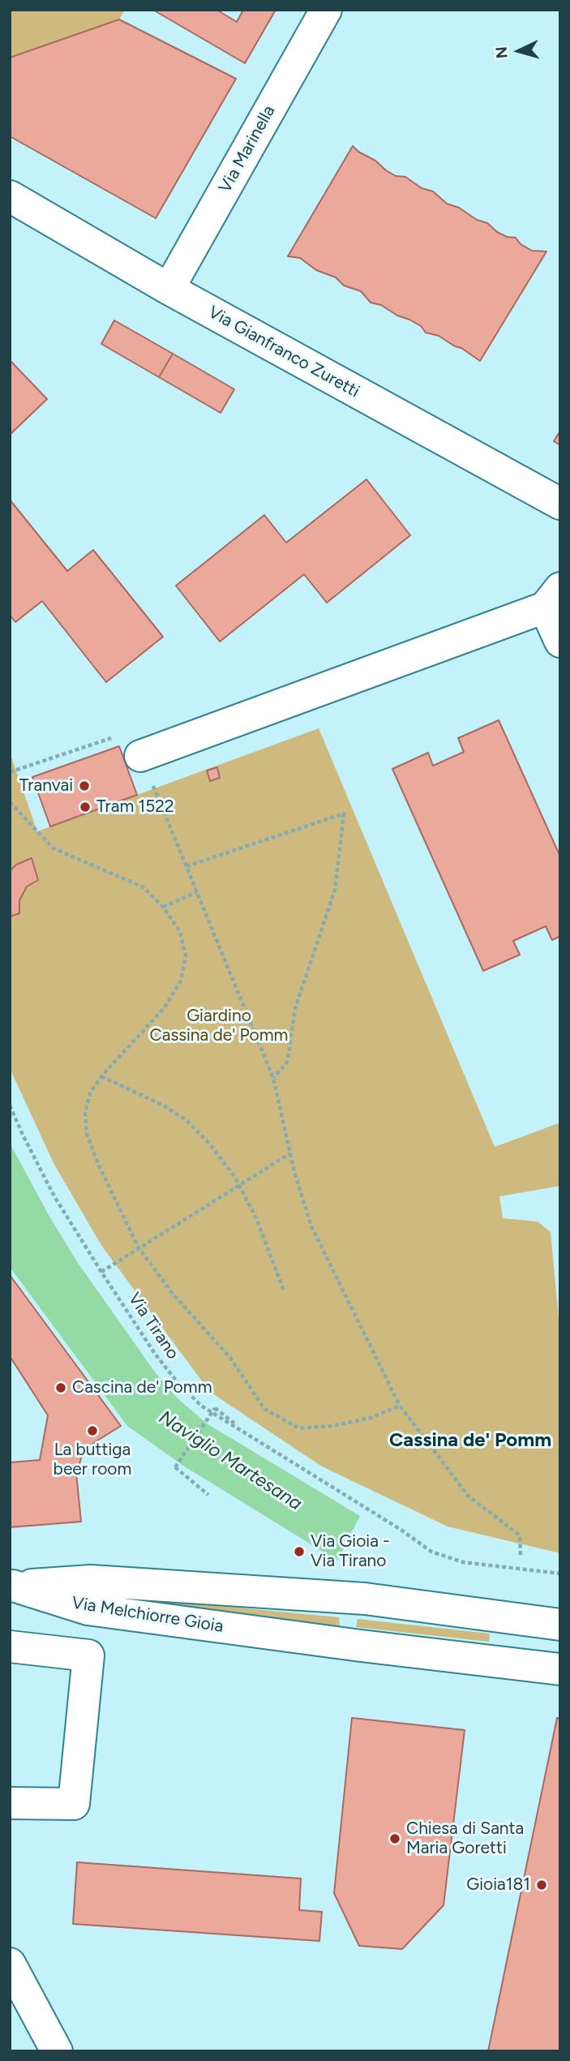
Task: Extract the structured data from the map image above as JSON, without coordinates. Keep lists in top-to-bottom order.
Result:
{
  "streets": {
    "street": ["Via Marinella", "Via Gianfranco Zuretti", "Via Melchiorre Gioia"],
    "path": ["Via Tirano"]
  },
  "crossings": [
    ["Via Marinella", "Via Gianfranco Zuretti"]
  ],
  "districts": ["Cassina de' Pomm"],
  "water": ["Naviglio Martesana"],
  "parks": ["Giardino Cassina de' Pomm"],
  "places": [
    "Tranvai",
    "Tram 1522",
    "Cascina de' Pomm",
    "La buttiga beer room",
    "Via Gioia - Via Tirano",
    "Chiesa di Santa Maria Goretti",
    "Gioia181"
  ],
  "north": "left"
}
